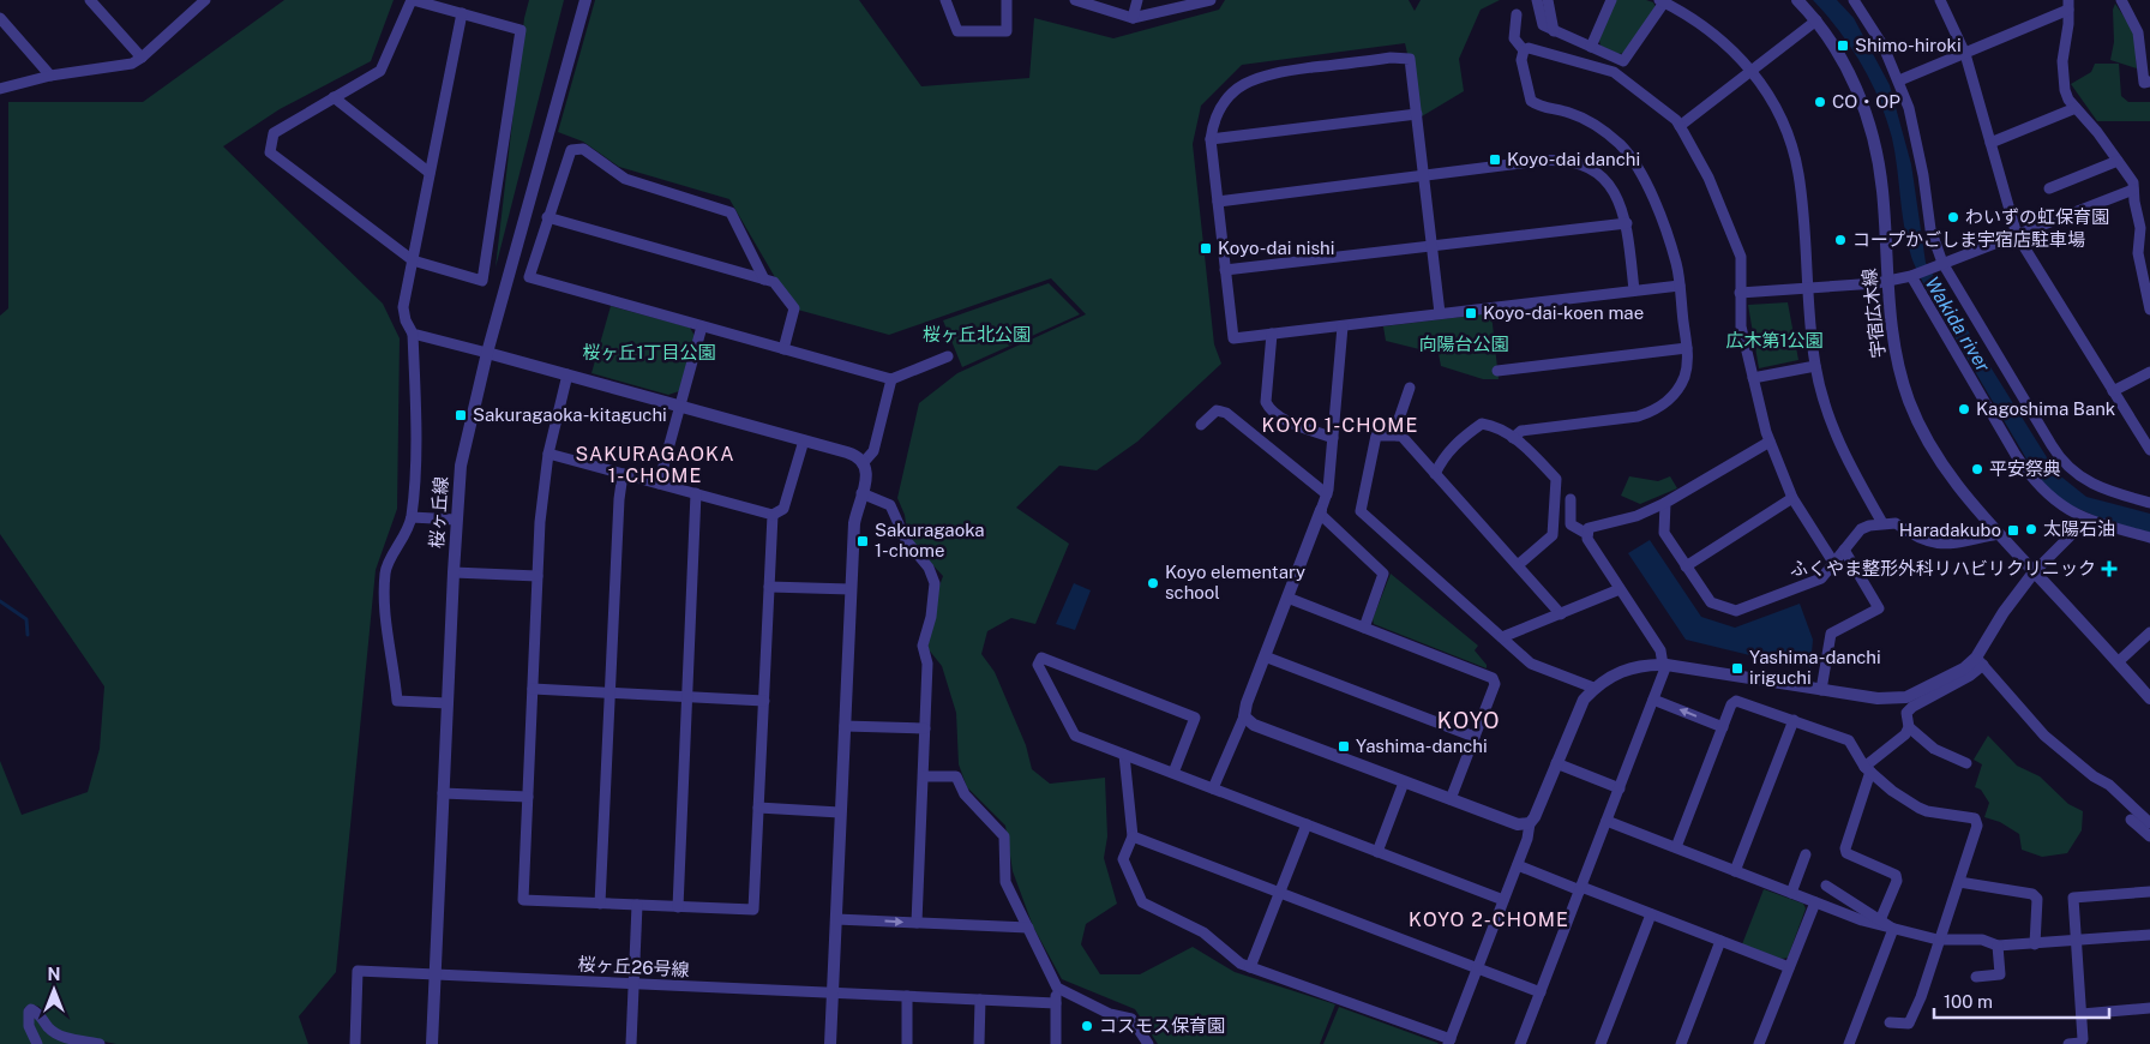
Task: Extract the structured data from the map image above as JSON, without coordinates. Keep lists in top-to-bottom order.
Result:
{
  "streets": {
    "street": ["宇宿広木線", "桜ヶ丘線", "桜ヶ丘26号線"]
  },
  "crossings": [
    ["桜ヶ丘線", "桜ヶ丘26号線"]
  ],
  "districts": [
    "KOYO 1-CHOME",
    "SAKURAGAOKA 1-CHOME",
    "KOYO",
    "KOYO 2-CHOME"
  ],
  "water": ["Wakida river"],
  "parks": [
    "桜ヶ丘北公園",
    "広木第1公園",
    "向陽台公園",
    "桜ヶ丘1丁目公園"
  ],
  "places": {
    "transit": [
      "Shimo-hiroki",
      "Koyo-dai danchi",
      "Koyo-dai nishi",
      "Koyo-dai-koen mae",
      "Sakuragaoka-kitaguchi",
      "Haradakubo",
      "Sakuragaoka 1-chome",
      "Yashima-danchi iriguchi",
      "Yashima-danchi"
    ],
    "other": [
      "CO・OP",
      "わいずの虹保育園",
      "コープかごしま宇宿店駐車場",
      "Kagoshima Bank",
      "平安祭典",
      "太陽石油",
      "Koyo elementary school",
      "コスモス保育園"
    ],
    "health": ["ふくやま整形外科リハビリクリニック"]
  },
  "scale_bar": "100 m",
  "north": "top"
}
